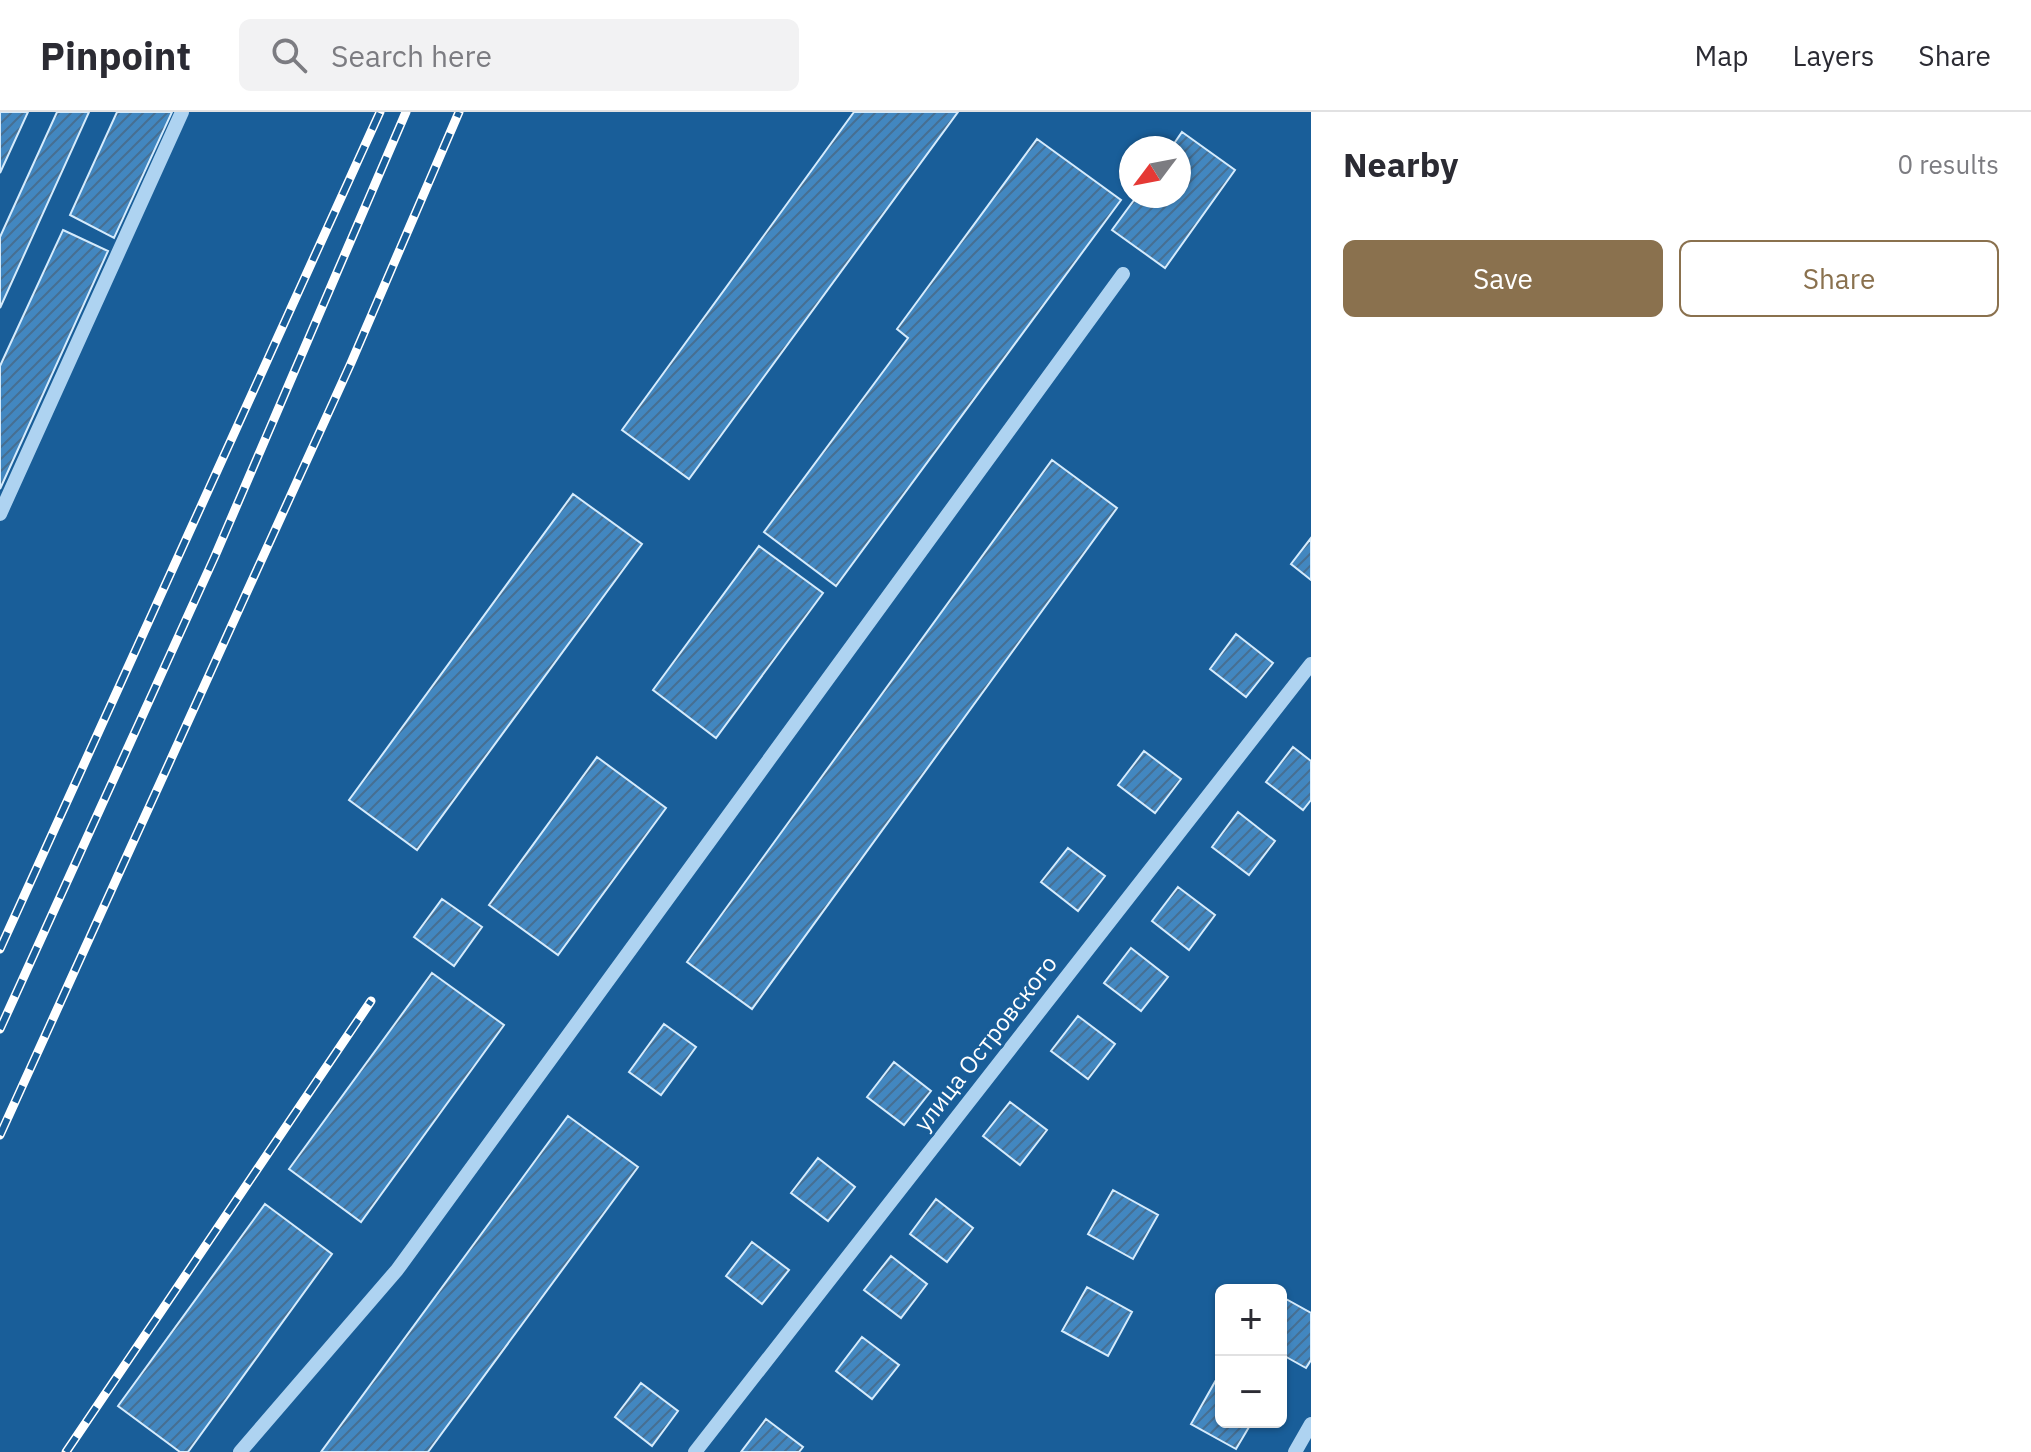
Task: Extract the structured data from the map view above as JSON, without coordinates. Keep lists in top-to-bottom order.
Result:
{
  "streets": {
    "street": ["улица Островского"]
  },
  "north": "bottom left",
  "page": {
    "header": "Pinpoint",
    "search": "Search here",
    "nav": ["Map", "Layers", "Share"],
    "heading": ["Nearby", "0 results"],
    "buttons": ["Save", "Share"],
    "map_buttons": ["+", "−"]
  }
}
